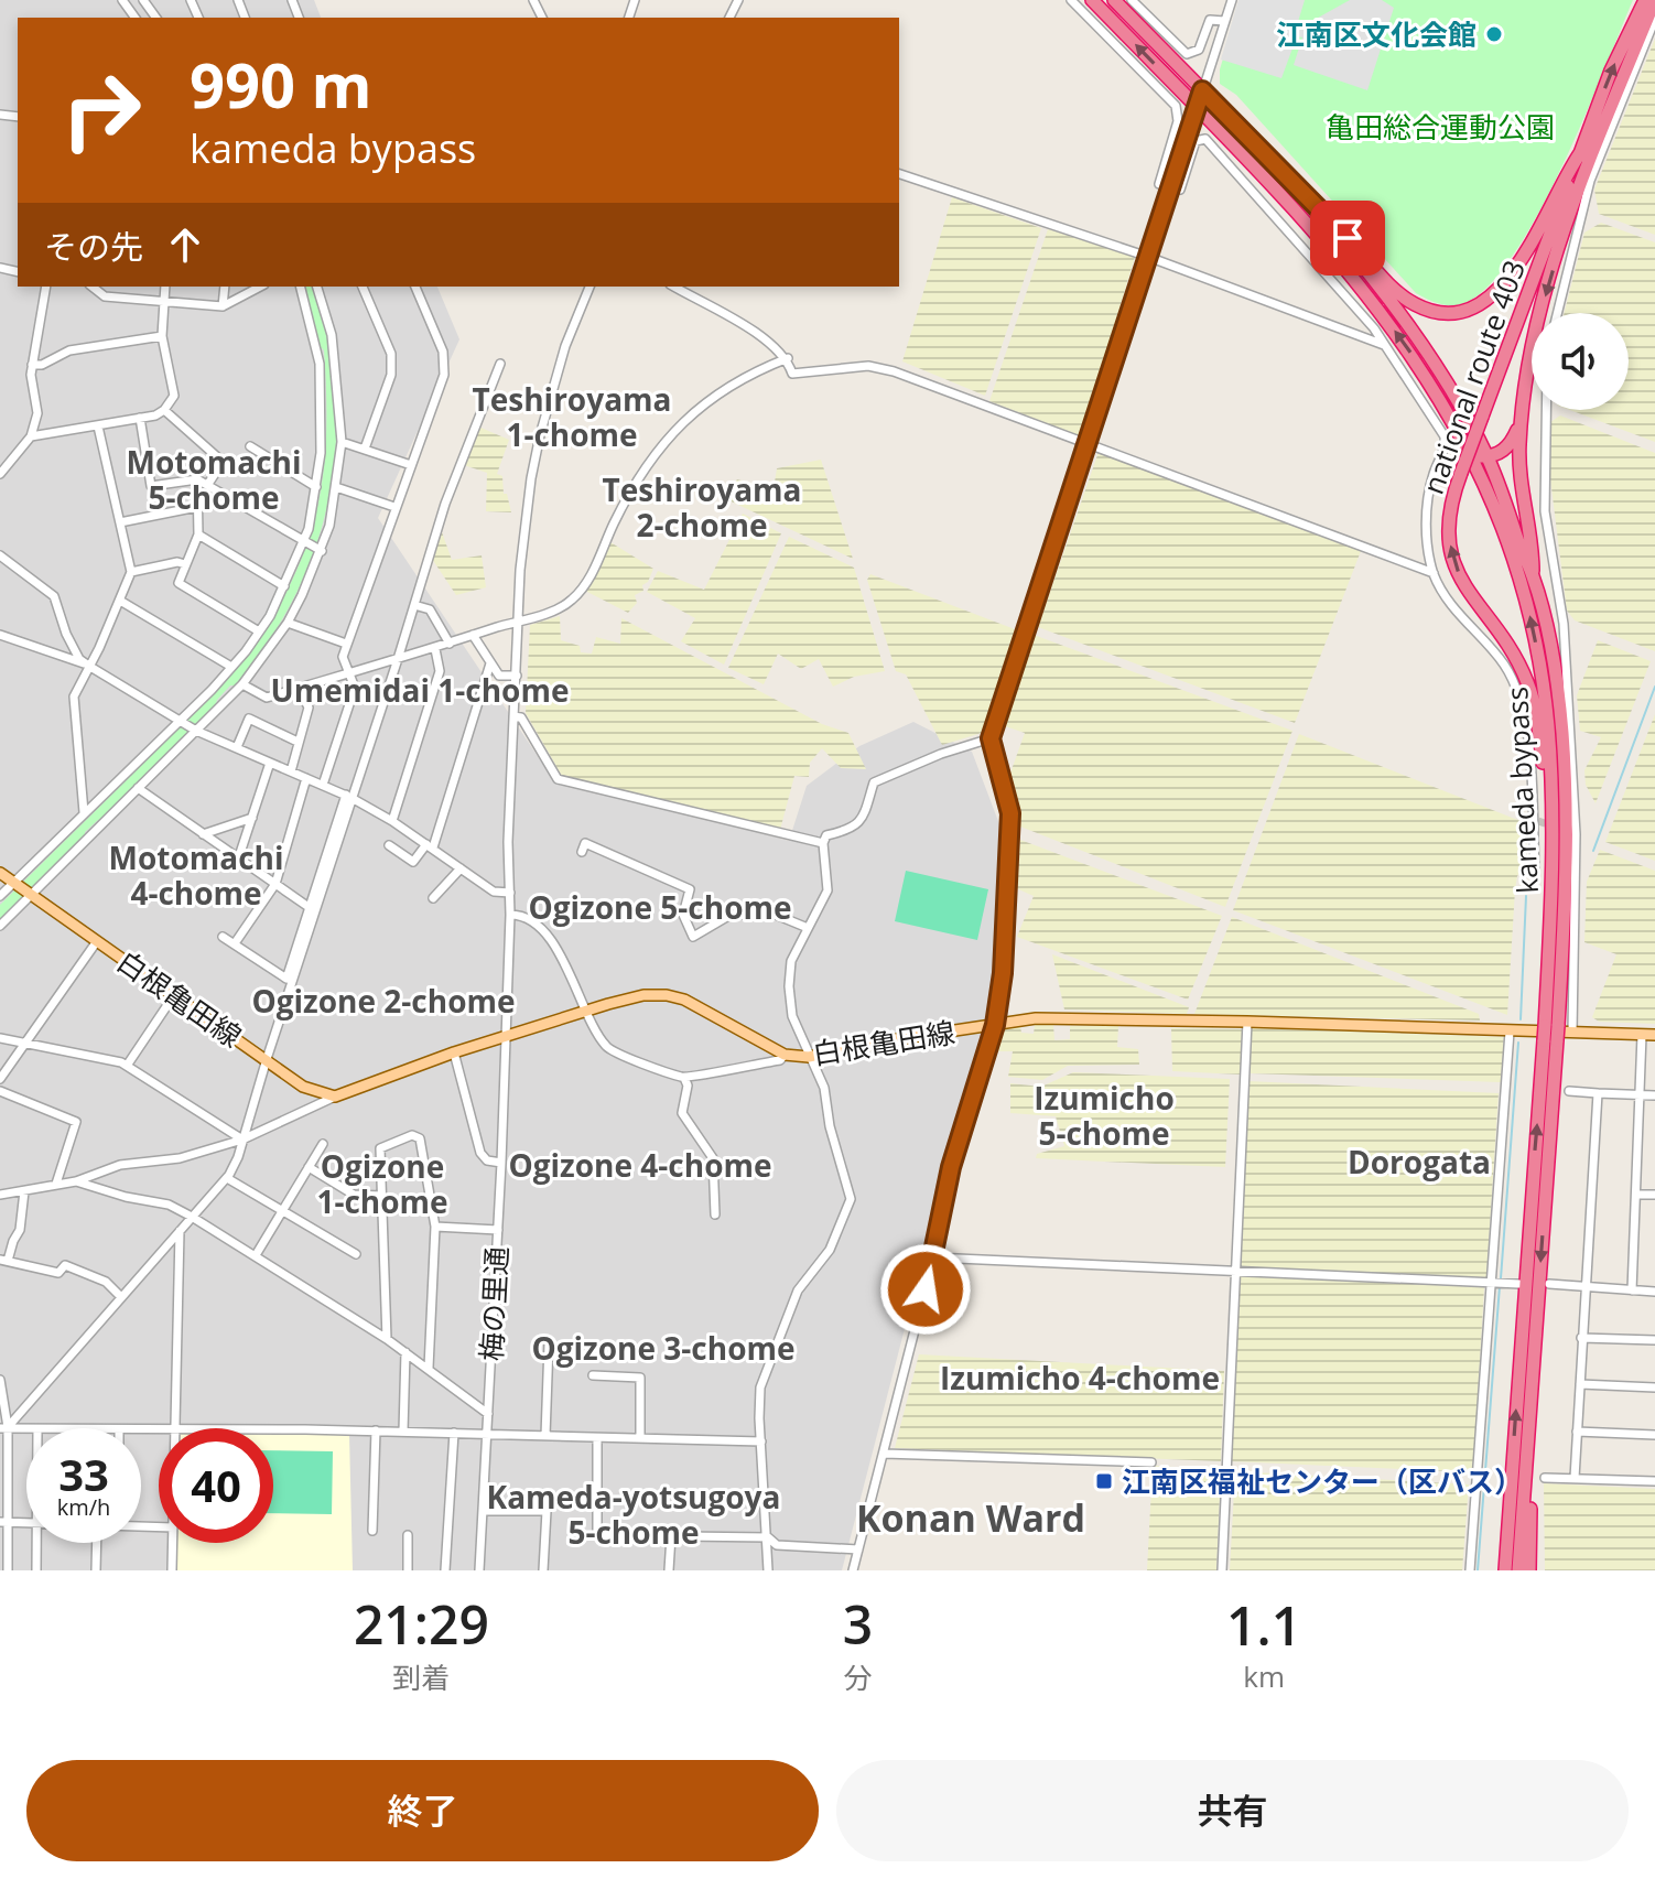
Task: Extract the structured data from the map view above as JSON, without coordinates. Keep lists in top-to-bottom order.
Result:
{
  "streets": {
    "highway": ["national route 403", "kameda bypass"],
    "main road": ["白根亀田線"],
    "street": ["梅の里通"]
  },
  "crossings": [
    ["national route 403", "kameda bypass"],
    ["白根亀田線", "梅の里通"]
  ],
  "districts": [
    "Teshiroyama 1-chome",
    "Motomachi 5-chome",
    "Teshiroyama 2-chome",
    "Umemidai 1-chome",
    "Motomachi 4-chome",
    "Ogizone 5-chome",
    "Ogizone 2-chome",
    "Izumicho 5-chome",
    "Dorogata",
    "Ogizone 4-chome",
    "Ogizone 1-chome",
    "Ogizone 3-chome",
    "Izumicho 4-chome",
    "Kameda-yotsugoya 5-chome",
    "Konan Ward"
  ],
  "parks": ["亀田総合運動公園"],
  "places": {
    "other": ["江南区文化会館"],
    "transit": ["江南区福祉センター（区バス）"]
  },
  "page": {
    "turn": ["990 m", "kameda bypass"],
    "then": "その先",
    "speed": "33 km/h",
    "limit": "40",
    "eta": [
      "21:29",
      "到着",
      "3",
      "分",
      "1.1",
      "km"
    ],
    "buttons": ["終了", "共有"]
  }
}
